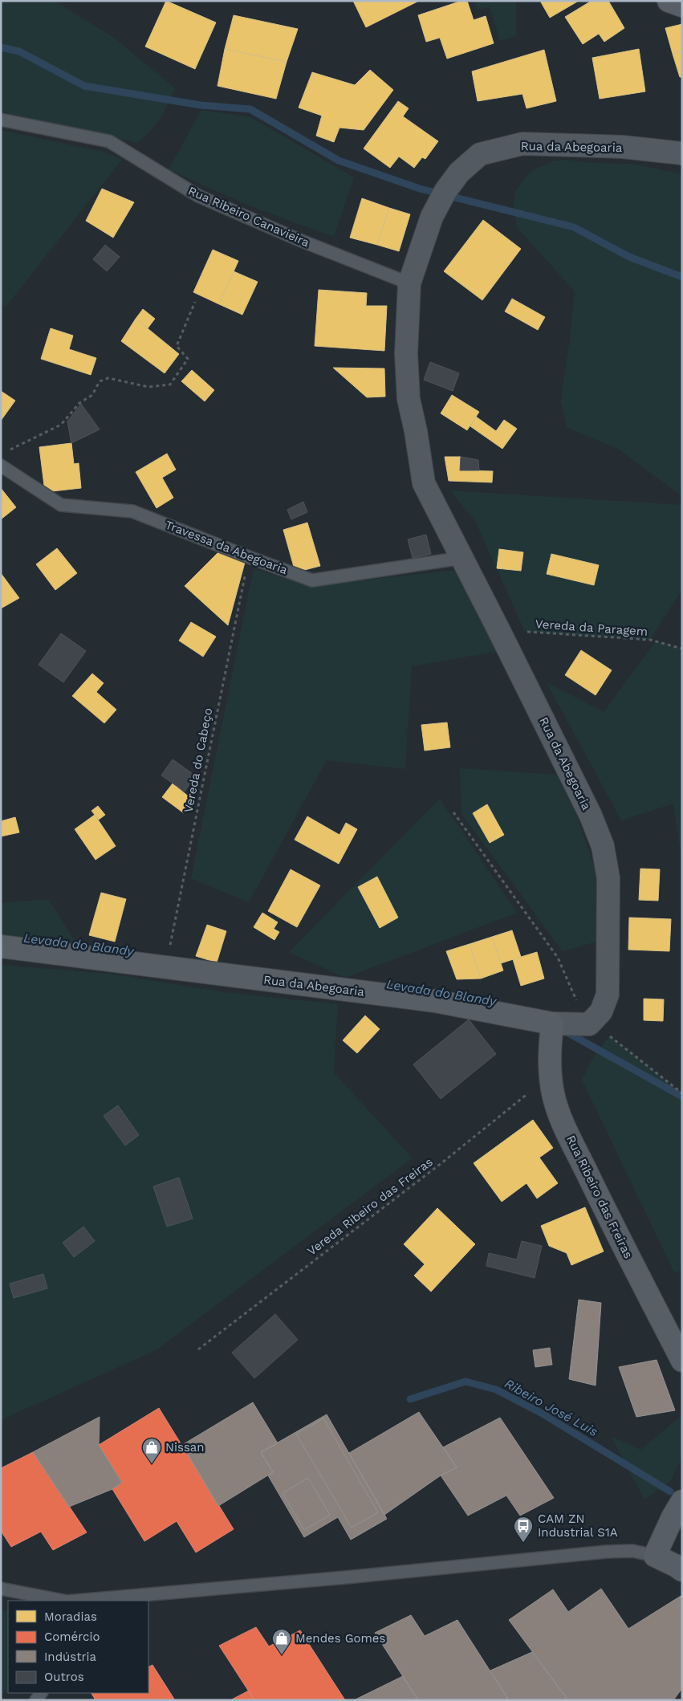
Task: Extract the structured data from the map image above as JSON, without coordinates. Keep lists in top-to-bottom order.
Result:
{
  "streets": {
    "street": ["Rua da Abegoaria", "Rua Ribeiro das Freiras"],
    "lane": ["Rua Ribeiro Canavieira", "Travessa da Abegoaria"],
    "path": ["Vereda da Paragem", "Vereda do Cabeço", "Vereda Ribeiro das Freiras"]
  },
  "crossings": [
    ["Rua da Abegoaria", "Rua Ribeiro Canavieira"],
    ["Rua da Abegoaria", "Travessa da Abegoaria"],
    ["Rua da Abegoaria", "Vereda da Paragem"],
    ["Rua da Abegoaria", "Vereda do Cabeço"],
    ["Rua da Abegoaria", "Rua Ribeiro das Freiras"],
    ["Travessa da Abegoaria", "Vereda do Cabeço"],
    ["Rua Ribeiro das Freiras", "Vereda Ribeiro das Freiras"]
  ],
  "water": ["Levada do Blandy", "Ribeiro José Luis"],
  "places": {
    "shop": ["Nissan", "Mendes Gomes"],
    "bus stop": ["CAM ZN Industrial S1A"]
  },
  "legend": [
    "Moradias",
    "Comércio",
    "Indústria",
    "Outros"
  ]
}
